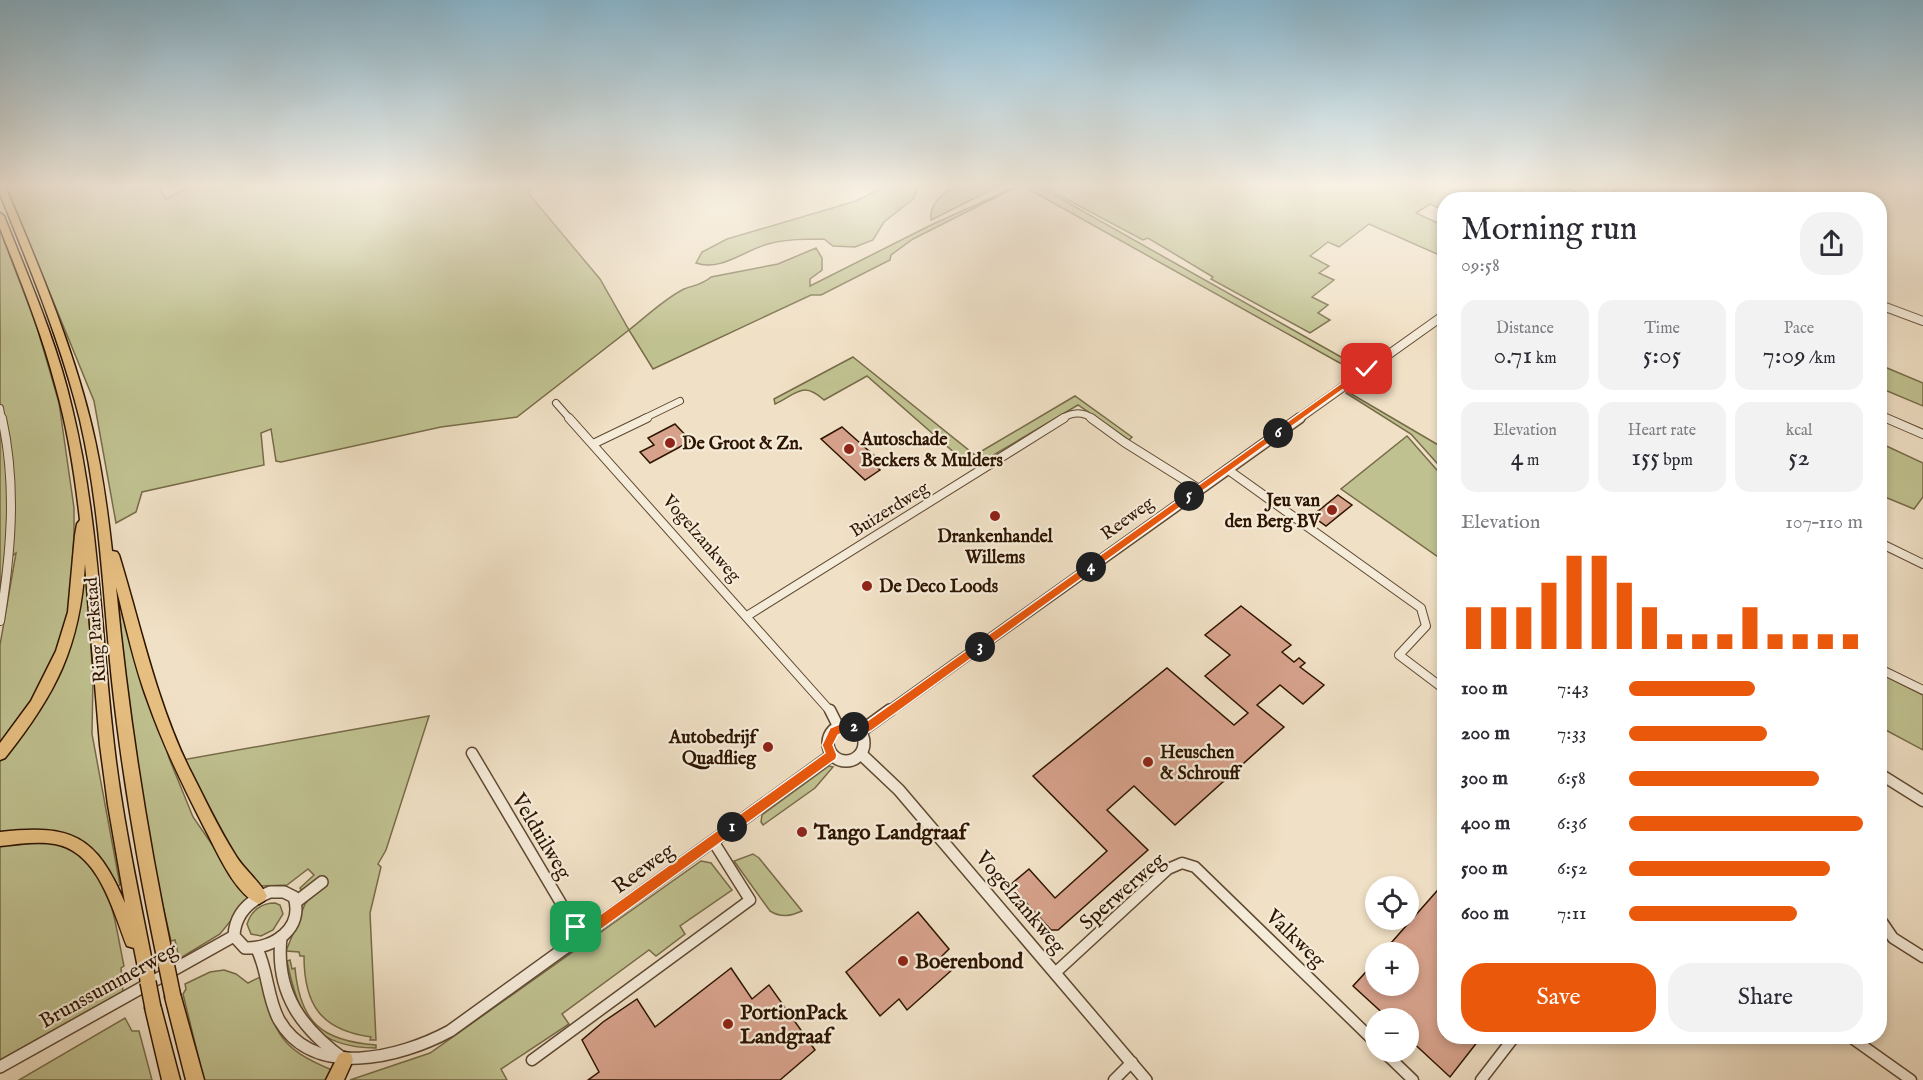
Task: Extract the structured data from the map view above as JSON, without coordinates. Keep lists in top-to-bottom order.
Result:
{
  "streets": {
    "highway": ["Ring Parkstad"],
    "street": [
      "Buizerdweg",
      "Reeweg",
      "Vogelzankweg",
      "Velduilweg",
      "Sperwerweg",
      "Valkweg",
      "Brunssummerweg"
    ]
  },
  "crossings": [
    ["Buizerdweg", "Reeweg"],
    ["Buizerdweg", "Vogelzankweg"],
    ["Reeweg", "Vogelzankweg"],
    ["Reeweg", "Velduilweg"],
    ["Reeweg", "Brunssummerweg"],
    ["Vogelzankweg", "Sperwerweg"],
    ["Sperwerweg", "Valkweg"]
  ],
  "places": [
    "De Groot & Zn.",
    "Autoschade Beckers & Mulders",
    "Jeu van den Berg BV",
    "Drankenhandel Willems",
    "De Deco Loods",
    "Autobedrijf Quadflieg",
    "Heuschen & Schrouff",
    "Tango Landgraaf",
    "Boerenbond",
    "PortionPack Landgraaf"
  ],
  "page": {
    "heading": ["Morning run", "09:58"],
    "stats": [
      ["Distance", "0.71 km"],
      ["Time", "5:05"],
      ["Pace", "7:09 /km"],
      ["Elevation", "4 m"],
      ["Heart rate", "155 bpm"],
      ["kcal", "52"]
    ],
    "pins": [
      "6",
      "5",
      "4",
      "3",
      "2",
      "1"
    ],
    "chart": ["Elevation", "107–110 m"],
    "list": [
      {
        "name": "100 m",
        "note": "7:43"
      },
      {
        "name": "200 m",
        "note": "7:33"
      },
      {
        "name": "300 m",
        "note": "6:58"
      },
      {
        "name": "400 m",
        "note": "6:36"
      },
      {
        "name": "500 m",
        "note": "6:52"
      },
      {
        "name": "600 m",
        "note": "7:11"
      }
    ],
    "map_buttons": ["+", "−"],
    "buttons": ["Save", "Share"]
  }
}
